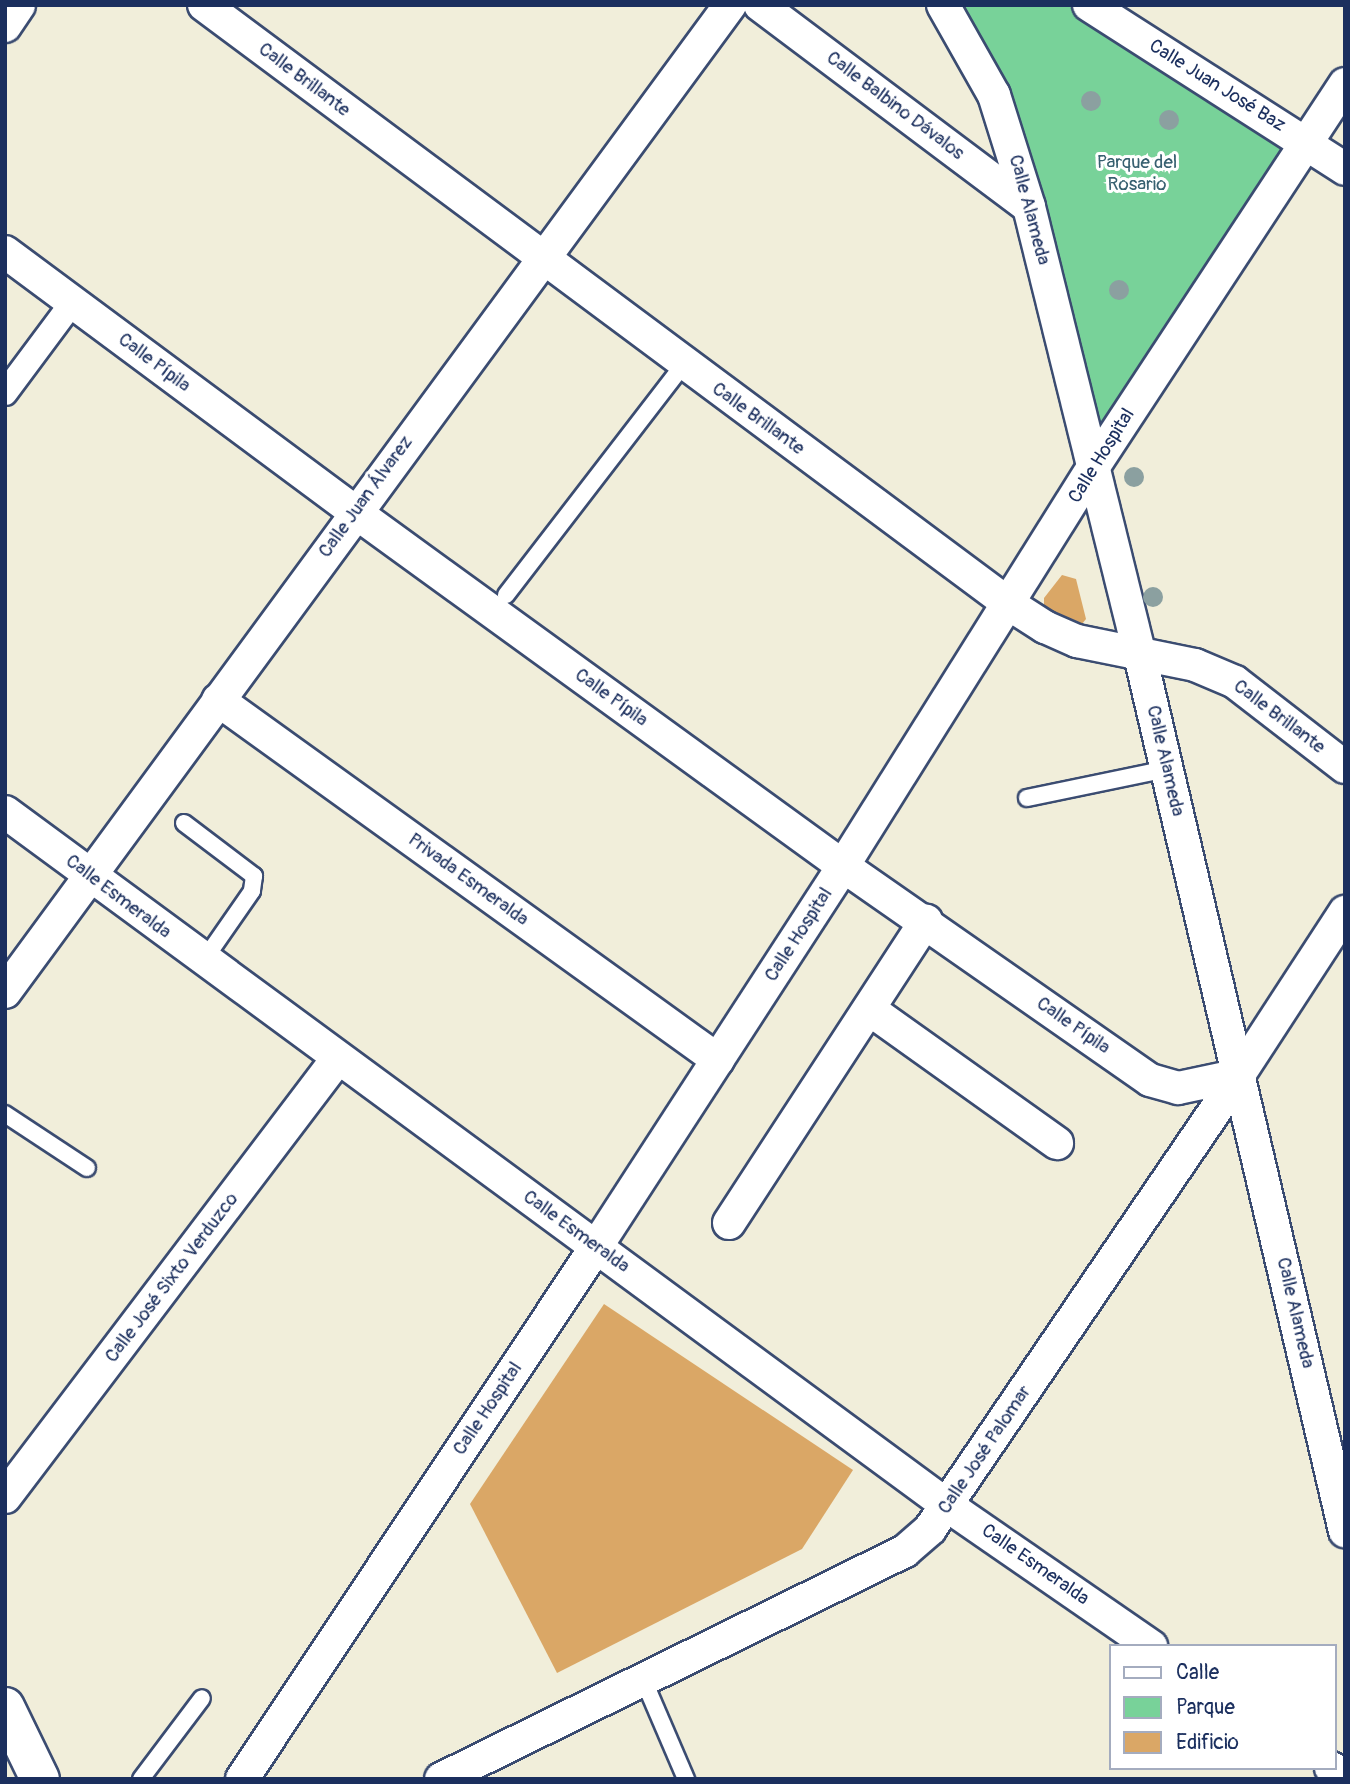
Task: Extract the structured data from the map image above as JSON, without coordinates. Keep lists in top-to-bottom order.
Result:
{
  "streets": {
    "street": [
      "Calle Brillante",
      "Calle Juan José Baz",
      "Calle Balbino Dávalos",
      "Calle Alameda",
      "Calle Pípila",
      "Calle Hospital",
      "Calle Juan Álvarez",
      "Privada Esmeralda",
      "Calle Esmeralda",
      "Calle José Sixto Verduzco",
      "Calle José Palomar"
    ]
  },
  "crossings": [
    ["Calle Brillante", "Calle Alameda"],
    ["Calle Brillante", "Calle Hospital"],
    ["Calle Brillante", "Calle Juan Álvarez"],
    ["Calle Juan José Baz", "Calle Hospital"],
    ["Calle Balbino Dávalos", "Calle Alameda"],
    ["Calle Alameda", "Calle Pípila"],
    ["Calle Alameda", "Calle Hospital"],
    ["Calle Alameda", "Calle José Palomar"],
    ["Calle Pípila", "Calle Hospital"],
    ["Calle Pípila", "Calle Juan Álvarez"],
    ["Calle Pípila", "Calle José Palomar"],
    ["Calle Hospital", "Privada Esmeralda"],
    ["Calle Hospital", "Calle Esmeralda"],
    ["Calle Juan Álvarez", "Privada Esmeralda"],
    ["Calle Juan Álvarez", "Calle Esmeralda"],
    ["Calle Esmeralda", "Calle José Sixto Verduzco"],
    ["Calle Esmeralda", "Calle José Palomar"]
  ],
  "parks": ["Parque del Rosario"],
  "legend": ["Calle", "Parque", "Edificio"]
}
